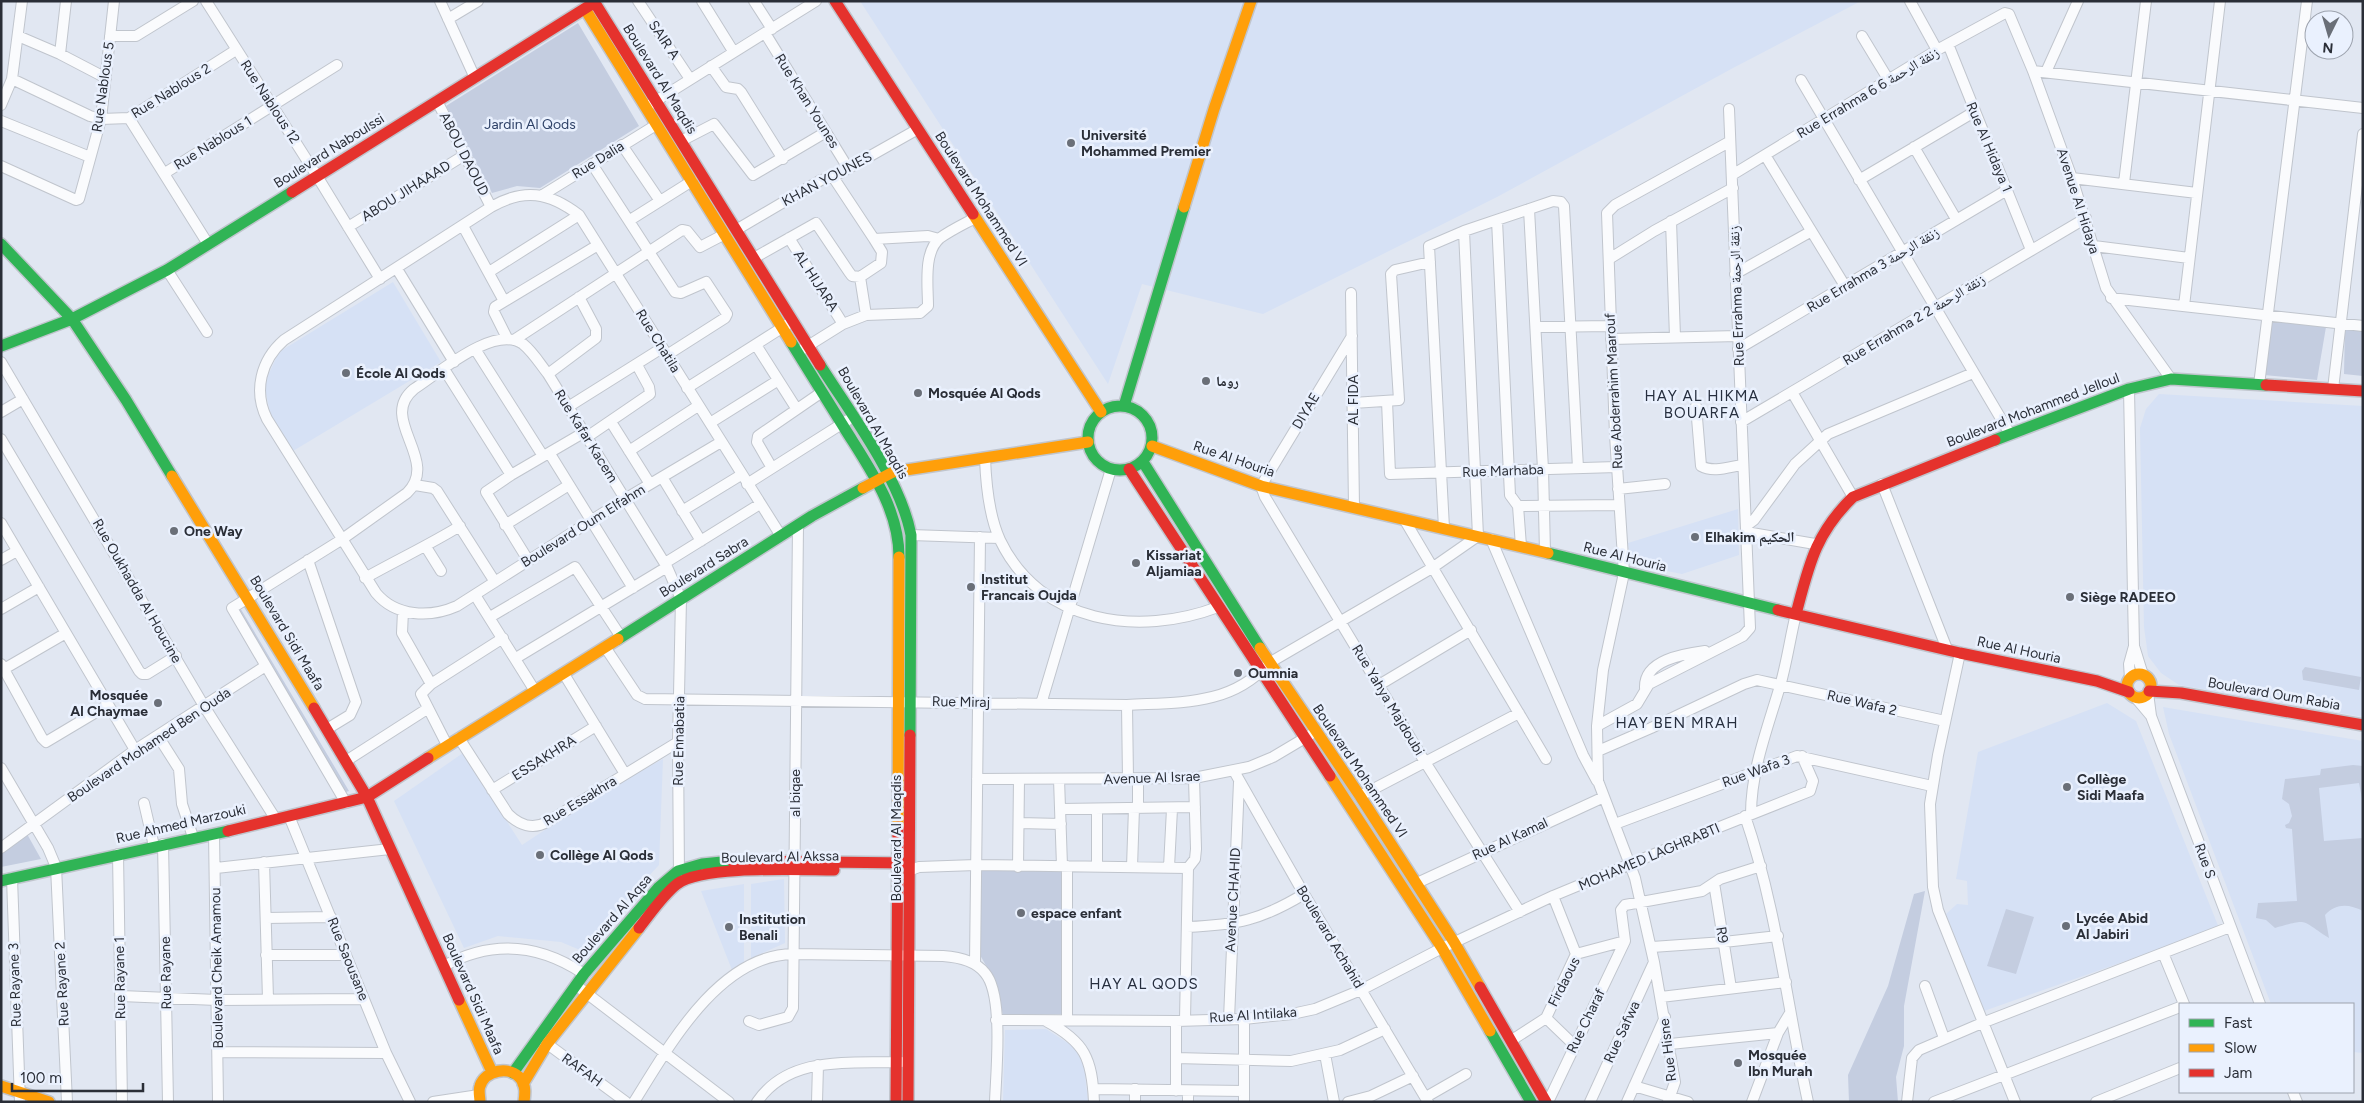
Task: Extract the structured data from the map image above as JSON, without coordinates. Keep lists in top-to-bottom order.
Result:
{
  "streets": {
    "street": [
      "SAIR A",
      "Boulevard Al Maqdis",
      "Rue Nablous 5",
      "Rue Nablous 2",
      "Rue Errahma 6 6 زنقة الرحمة",
      "Rue Khan Younes",
      "Rue Nablous 12",
      "Rue Nablous 1",
      "Rue Al Hidaya 1",
      "Boulevard Naboulssi",
      "ABOU DAOUD",
      "Rue Dalia",
      "KHAN YOUNES",
      "ABOU JIHAAAD",
      "Boulevard Mohammed VI",
      "Avenue Al Hidaya",
      "Rue Errahma 3 زنقة الرحمة",
      "AL HIJARA",
      "Rue Errahma زنقة الرحمة",
      "Rue Errahma 2 2 زنقة الرحمة",
      "Rue Chatila",
      "Rue Abderrahim Maarouf",
      "AL FIDA",
      "Boulevard Mohammed Jelloul",
      "DIYAE",
      "Rue Kafar Kacem",
      "Rue Al Houria",
      "Rue Marhaba",
      "Boulevard Oum Elfahm",
      "Boulevard Sabra",
      "Rue Oukhadda Al Houcine",
      "Boulevard Sidi Maafa",
      "Boulevard Oum Rabia",
      "Rue Yahya Majdoubi",
      "Rue Miraj",
      "Rue Wafa 2",
      "Rue Ennabatia",
      "Boulevard Mohamed Ben Ouda",
      "ESSAKHRA",
      "Rue Wafa 3",
      "Avenue Al Israe",
      "al biqae",
      "Rue Essakhra",
      "Rue Ahmed Marzouki",
      "Rue Al Kamal",
      "Boulevard Al Akssa",
      "MOHAMED LAGHRABTI",
      "Rue S",
      "Avenue CHAHID",
      "Boulevard Al Aqsa",
      "R9",
      "Boulevard Achahid",
      "Rue Saousane",
      "Boulevard Cheik Amamou",
      "Rue Rayane",
      "Rue Rayane 1",
      "Firdaous",
      "Rue Rayane 2",
      "Rue Rayane 3",
      "Rue Al Intilaka",
      "Rue Charaf",
      "Rue Safwa",
      "Rue Hisne",
      "RAFAH"
    ]
  },
  "crossings": [
    ["Boulevard Al Maqdis", "Boulevard Naboulssi"],
    ["Boulevard Al Maqdis", "Rue Dalia"],
    ["Boulevard Al Maqdis", "KHAN YOUNES"],
    ["Boulevard Al Maqdis", "Boulevard Sabra"],
    ["Boulevard Al Maqdis", "Rue Miraj"],
    ["Boulevard Al Maqdis", "Boulevard Al Aqsa"],
    ["Rue Nablous 5", "Rue Nablous 2"],
    ["Rue Nablous 2", "Rue Nablous 12"],
    ["Rue Errahma 6 6 زنقة الرحمة", "Rue Al Hidaya 1"],
    ["Rue Errahma 6 6 زنقة الرحمة", "Avenue Al Hidaya"],
    ["Rue Errahma 6 6 زنقة الرحمة", "Rue Errahma زنقة الرحمة"],
    ["Rue Khan Younes", "KHAN YOUNES"],
    ["Rue Nablous 12", "Rue Nablous 1"],
    ["Rue Nablous 12", "Boulevard Naboulssi"],
    ["Rue Nablous 12", "ABOU JIHAAAD"],
    ["Rue Al Hidaya 1", "Rue Errahma 3 زنقة الرحمة"],
    ["Rue Al Hidaya 1", "Rue Errahma 2 2 زنقة الرحمة"],
    ["Boulevard Naboulssi", "ABOU DAOUD"],
    ["Boulevard Naboulssi", "Boulevard Sidi Maafa"],
    ["ABOU DAOUD", "ABOU JIHAAAD"],
    ["Rue Dalia", "Rue Chatila"],
    ["KHAN YOUNES", "Boulevard Mohammed VI"],
    ["Boulevard Mohammed VI", "Rue Al Houria"],
    ["Boulevard Mohammed VI", "Boulevard Sabra"],
    ["Boulevard Mohammed VI", "Rue Miraj"],
    ["Boulevard Mohammed VI", "Avenue Al Israe"],
    ["Boulevard Mohammed VI", "Rue Al Kamal"],
    ["Boulevard Mohammed VI", "MOHAMED LAGHRABTI"],
    ["Boulevard Mohammed VI", "Firdaous"],
    ["Boulevard Mohammed VI", "Rue Al Intilaka"],
    ["Boulevard Mohammed VI", "Rue Charaf"],
    ["Avenue Al Hidaya", "Rue Errahma 2 2 زنقة الرحمة"],
    ["Avenue Al Hidaya", "Boulevard Mohammed Jelloul"],
    ["Rue Errahma 3 زنقة الرحمة", "Rue Errahma زنقة الرحمة"],
    ["Rue Errahma زنقة الرحمة", "Rue Errahma 2 2 زنقة الرحمة"],
    ["Rue Errahma زنقة الرحمة", "Rue Abderrahim Maarouf"],
    ["Rue Errahma زنقة الرحمة", "Rue Al Houria"],
    ["Rue Chatila", "Boulevard Oum Elfahm"],
    ["Rue Chatila", "Boulevard Sabra"],
    ["Rue Abderrahim Maarouf", "Rue Al Houria"],
    ["Rue Abderrahim Maarouf", "Rue Marhaba"],
    ["Rue Abderrahim Maarouf", "Rue Wafa 2"],
    ["Rue Abderrahim Maarouf", "Rue Hisne"],
    ["AL FIDA", "DIYAE"],
    ["AL FIDA", "Rue Al Houria"],
    ["Boulevard Mohammed Jelloul", "Rue Al Houria"],
    ["DIYAE", "Rue Al Houria"],
    ["DIYAE", "Rue Yahya Majdoubi"],
    ["Rue Kafar Kacem", "Boulevard Oum Elfahm"],
    ["Rue Kafar Kacem", "Boulevard Sabra"],
    ["Rue Kafar Kacem", "Rue Ennabatia"],
    ["Rue Al Houria", "Boulevard Sabra"],
    ["Rue Al Houria", "Boulevard Oum Rabia"],
    ["Rue Al Houria", "Rue Yahya Majdoubi"],
    ["Rue Al Houria", "Rue Miraj"],
    ["Rue Al Houria", "Rue S"],
    ["Boulevard Sabra", "Boulevard Sidi Maafa"],
    ["Boulevard Sabra", "Rue Miraj"],
    ["Boulevard Sabra", "Rue Ennabatia"],
    ["Boulevard Sabra", "al biqae"],
    ["Boulevard Sabra", "Rue Essakhra"],
    ["Boulevard Sabra", "Rue Ahmed Marzouki"],
    ["Rue Oukhadda Al Houcine", "Boulevard Mohamed Ben Ouda"],
    ["Rue Oukhadda Al Houcine", "Rue Ahmed Marzouki"],
    ["Boulevard Sidi Maafa", "Rue Ahmed Marzouki"],
    ["Boulevard Oum Rabia", "Rue S"],
    ["Rue Yahya Majdoubi", "Rue Miraj"],
    ["Rue Yahya Majdoubi", "Rue Al Kamal"],
    ["Rue Yahya Majdoubi", "MOHAMED LAGHRABTI"],
    ["Rue Miraj", "Rue Ennabatia"],
    ["Rue Miraj", "al biqae"],
    ["Rue Ennabatia", "Rue Essakhra"],
    ["Rue Ennabatia", "Boulevard Al Akssa"],
    ["Rue Ennabatia", "Boulevard Al Aqsa"],
    ["ESSAKHRA", "Rue Essakhra"],
    ["Rue Wafa 3", "MOHAMED LAGHRABTI"],
    ["Rue Wafa 3", "Rue Hisne"],
    ["Avenue Al Israe", "Avenue CHAHID"],
    ["Avenue Al Israe", "Boulevard Achahid"],
    ["al biqae", "Boulevard Al Akssa"],
    ["al biqae", "Boulevard Al Aqsa"],
    ["Rue Ahmed Marzouki", "Rue Saousane"],
    ["Rue Ahmed Marzouki", "Boulevard Cheik Amamou"],
    ["Rue Ahmed Marzouki", "Rue Rayane"],
    ["Rue Ahmed Marzouki", "Rue Rayane 1"],
    ["Rue Ahmed Marzouki", "Rue Rayane 2"],
    ["Rue Ahmed Marzouki", "Rue Rayane 3"],
    ["Rue Al Kamal", "Rue Hisne"],
    ["Boulevard Al Akssa", "Boulevard Al Aqsa"],
    ["Boulevard Al Akssa", "RAFAH"],
    ["MOHAMED LAGHRABTI", "Rue Al Intilaka"],
    ["MOHAMED LAGHRABTI", "Rue Hisne"],
    ["Avenue CHAHID", "Boulevard Achahid"],
    ["Avenue CHAHID", "Rue Al Intilaka"],
    ["Boulevard Al Aqsa", "RAFAH"],
    ["Boulevard Achahid", "Rue Al Intilaka"],
    ["Firdaous", "Rue Charaf"],
    ["Rue Safwa", "Rue Hisne"]
  ],
  "districts": ["HAY AL HIKMA BOUARFA", "HAY BEN MRAH", "HAY AL QODS"],
  "parks": ["Jardin Al Qods"],
  "places": [
    "Université Mohammed Premier",
    "École Al Qods",
    "روما",
    "Mosquée Al Qods",
    "One Way",
    "Elhakim الحكيم",
    "Kissariat Aljamiaa",
    "Institut Francais Oujda",
    "Siège RADEEO",
    "Oumnia",
    "Mosquée Al Chaymae",
    "Collège Sidi Maafa",
    "Collège Al Qods",
    "espace enfant",
    "Lycée Abid Al Jabiri",
    "Institution Benali",
    "Mosquée Ibn Murah"
  ],
  "legend": ["Fast", "Slow", "Jam"],
  "scale_bar": "100 m",
  "north": "bottom"
}
